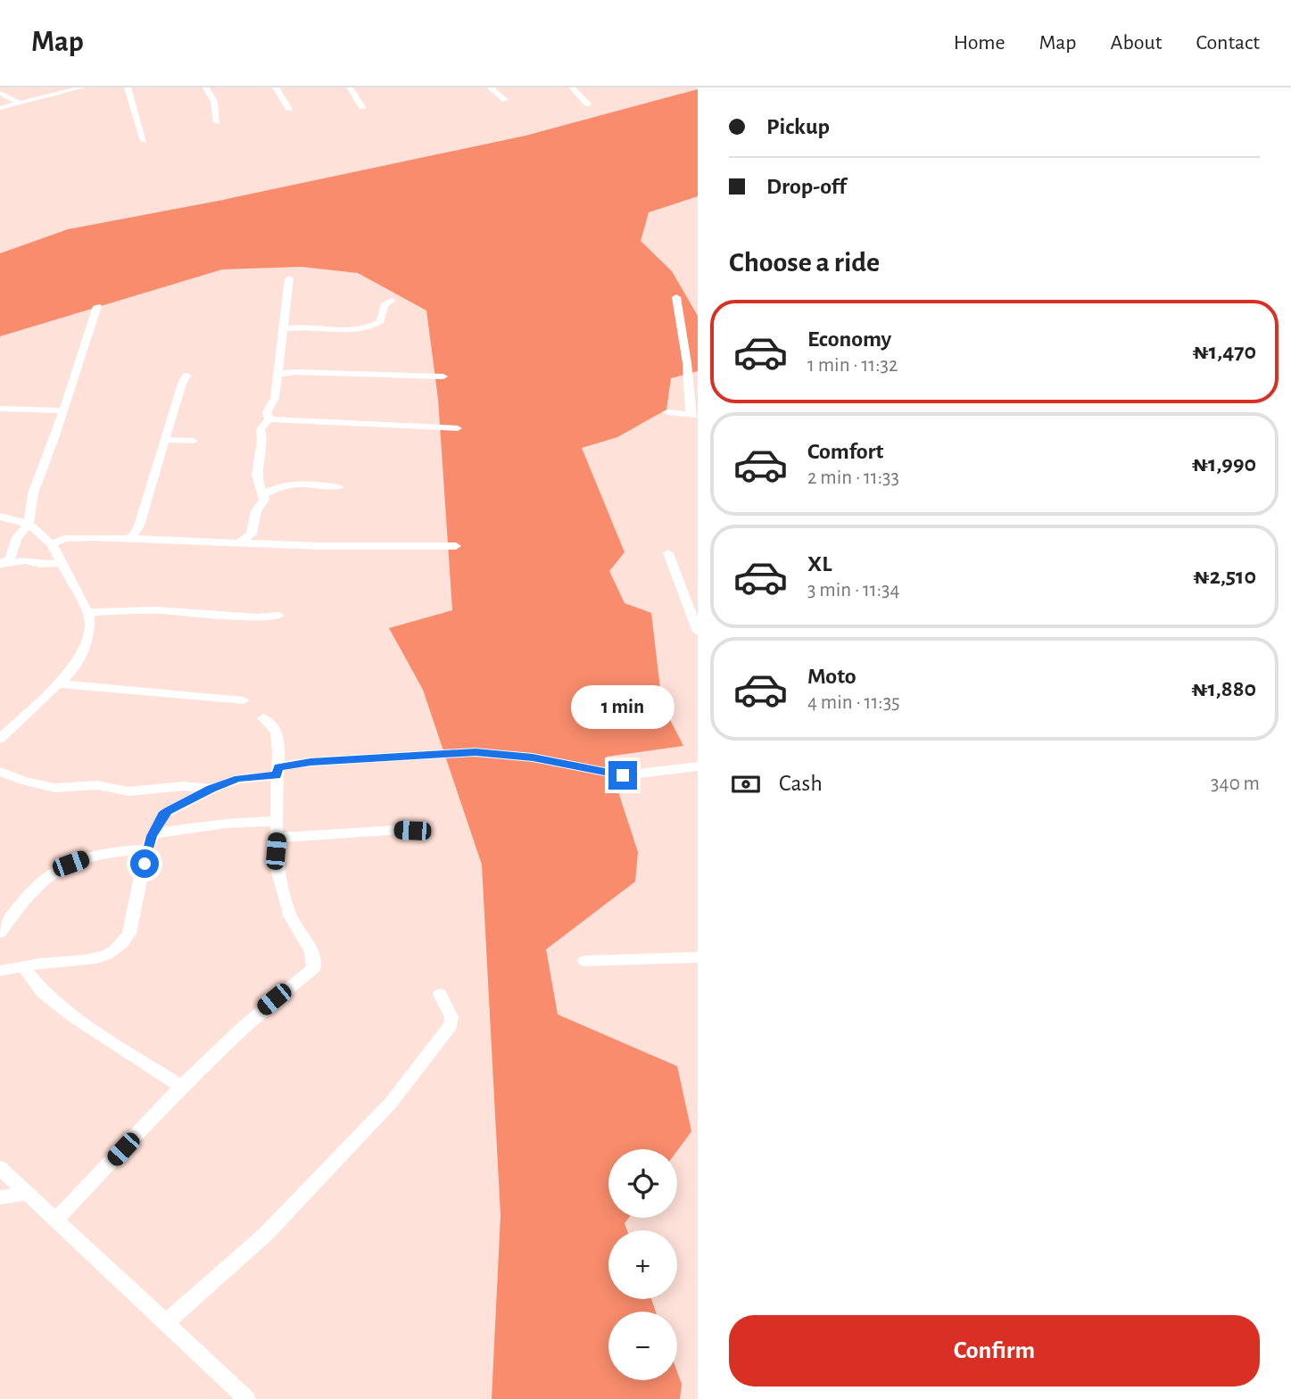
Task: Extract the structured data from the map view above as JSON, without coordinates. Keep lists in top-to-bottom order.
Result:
{
  "page": {
    "header": "Map",
    "nav": [
      "Home",
      "Map",
      "About",
      "Contact"
    ],
    "banner": ["Pickup", "Drop-off"],
    "heading": "Choose a ride",
    "list": [
      {
        "name": "Economy",
        "note": "1 min · 11:32",
        "value": "₦1,470"
      },
      {
        "name": "Comfort",
        "note": "2 min · 11:33",
        "value": "₦1,990"
      },
      {
        "name": "XL",
        "note": "3 min · 11:34",
        "value": "₦2,510"
      },
      {
        "name": "Moto",
        "note": "4 min · 11:35",
        "value": "₦1,880"
      }
    ],
    "bubble": "1 min",
    "pay": ["Cash", "340 m"],
    "map_buttons": ["+", "−"],
    "buttons": "Confirm"
  }
}
